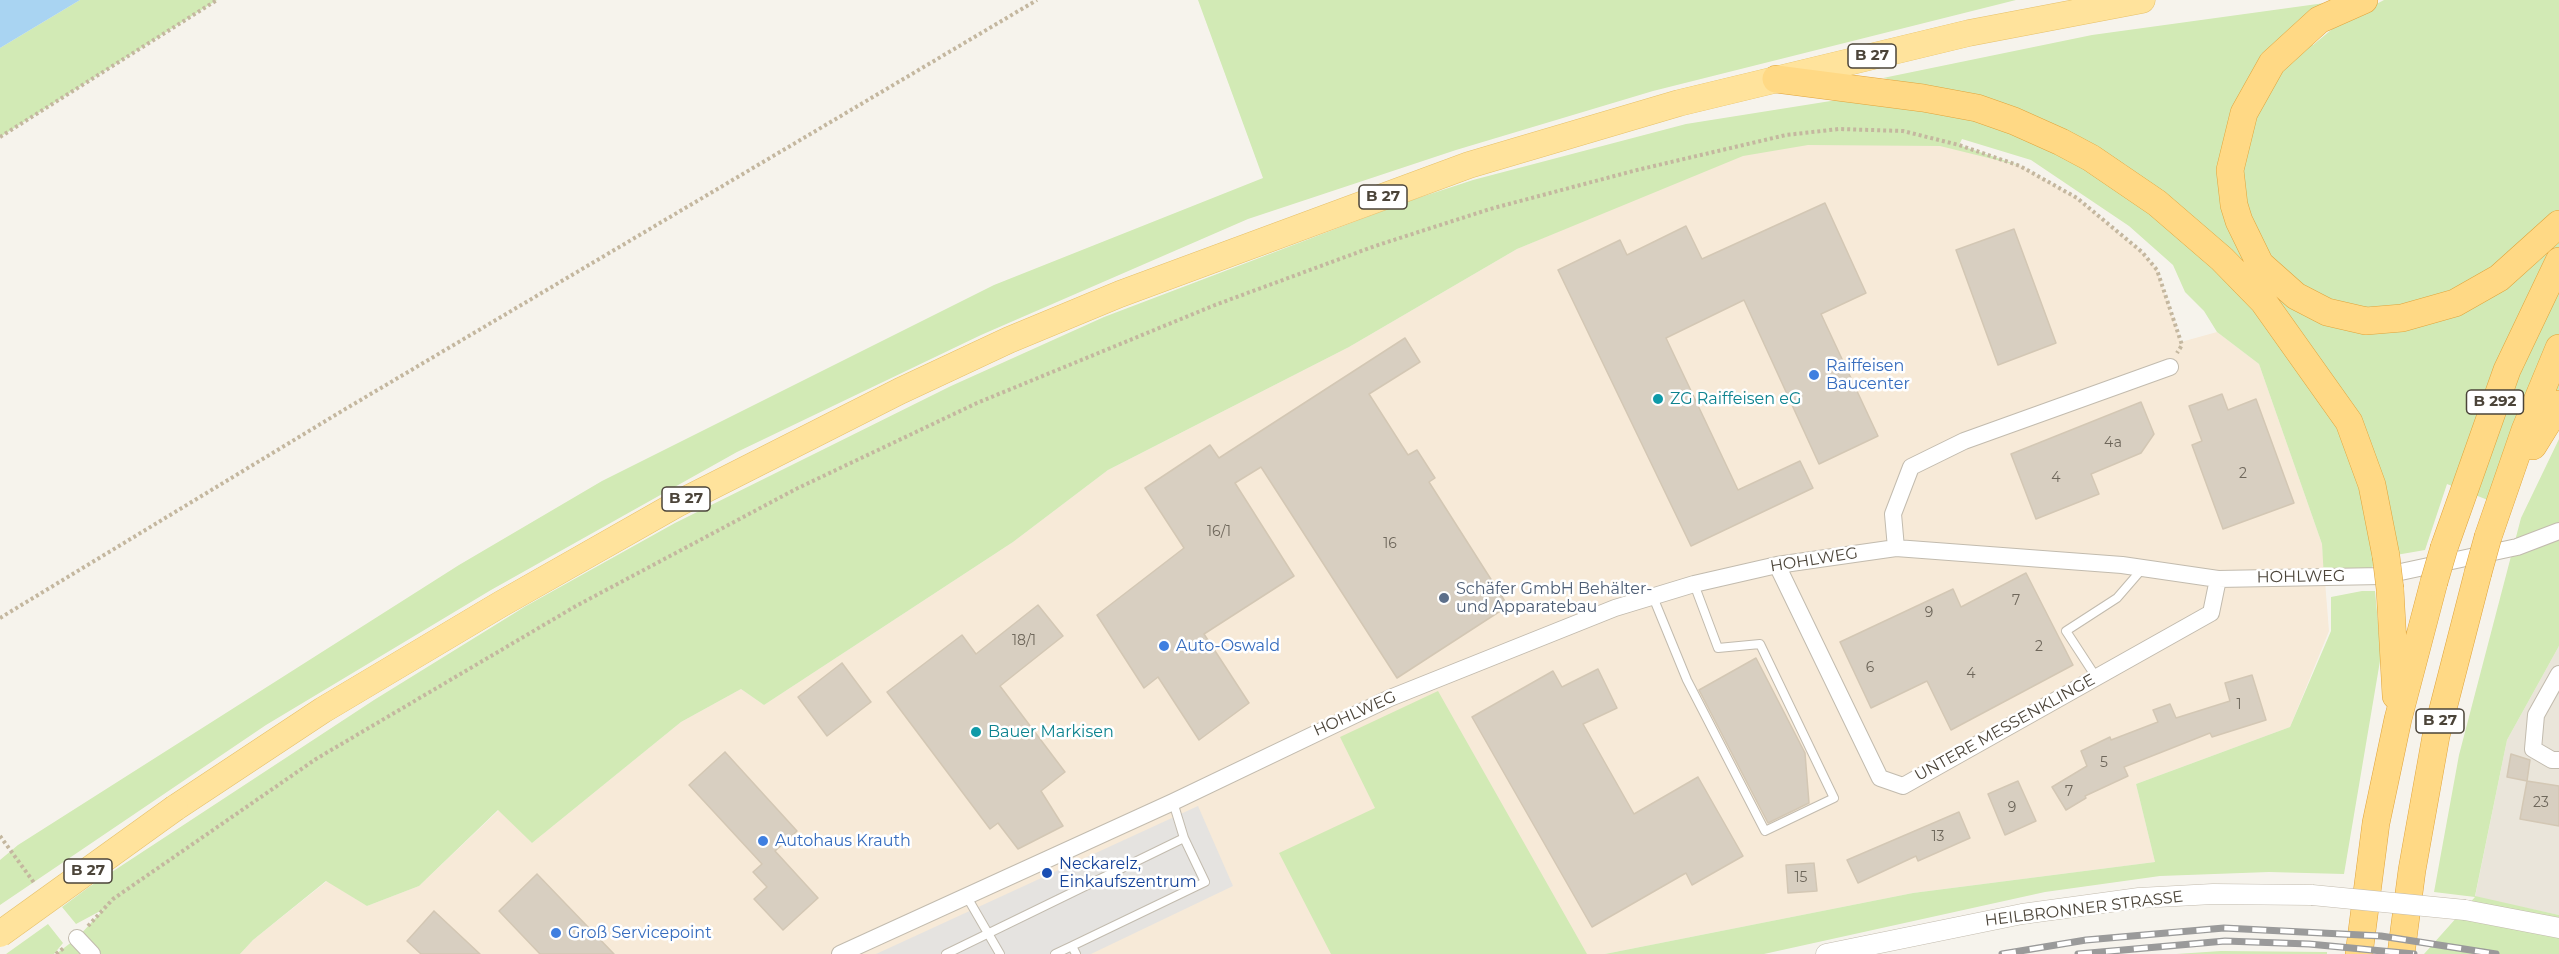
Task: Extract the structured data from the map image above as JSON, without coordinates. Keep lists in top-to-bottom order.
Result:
{
  "streets": {
    "highway": ["B 27", "B 292"],
    "street": ["HOHLWEG", "UNTERE MESSENKLINGE", "HEILBRONNER STRASSE"]
  },
  "crossings": [
    ["B 27", "B 292"],
    ["HOHLWEG", "UNTERE MESSENKLINGE"]
  ],
  "places": [
    "Raiffeisen Baucenter",
    "ZG Raiffeisen eG",
    "Schäfer GmbH Behälter- und Apparatebau",
    "Auto-Oswald",
    "Bauer Markisen",
    "Autohaus Krauth",
    "Neckarelz, Einkaufszentrum",
    "Groß Servicepoint"
  ],
  "house_numbers": [
    "4a",
    "2",
    "4",
    "16/1",
    "16",
    "7",
    "9",
    "18/1",
    "2",
    "6",
    "4",
    "1",
    "5",
    "7",
    "23",
    "9",
    "13",
    "15"
  ]
}
